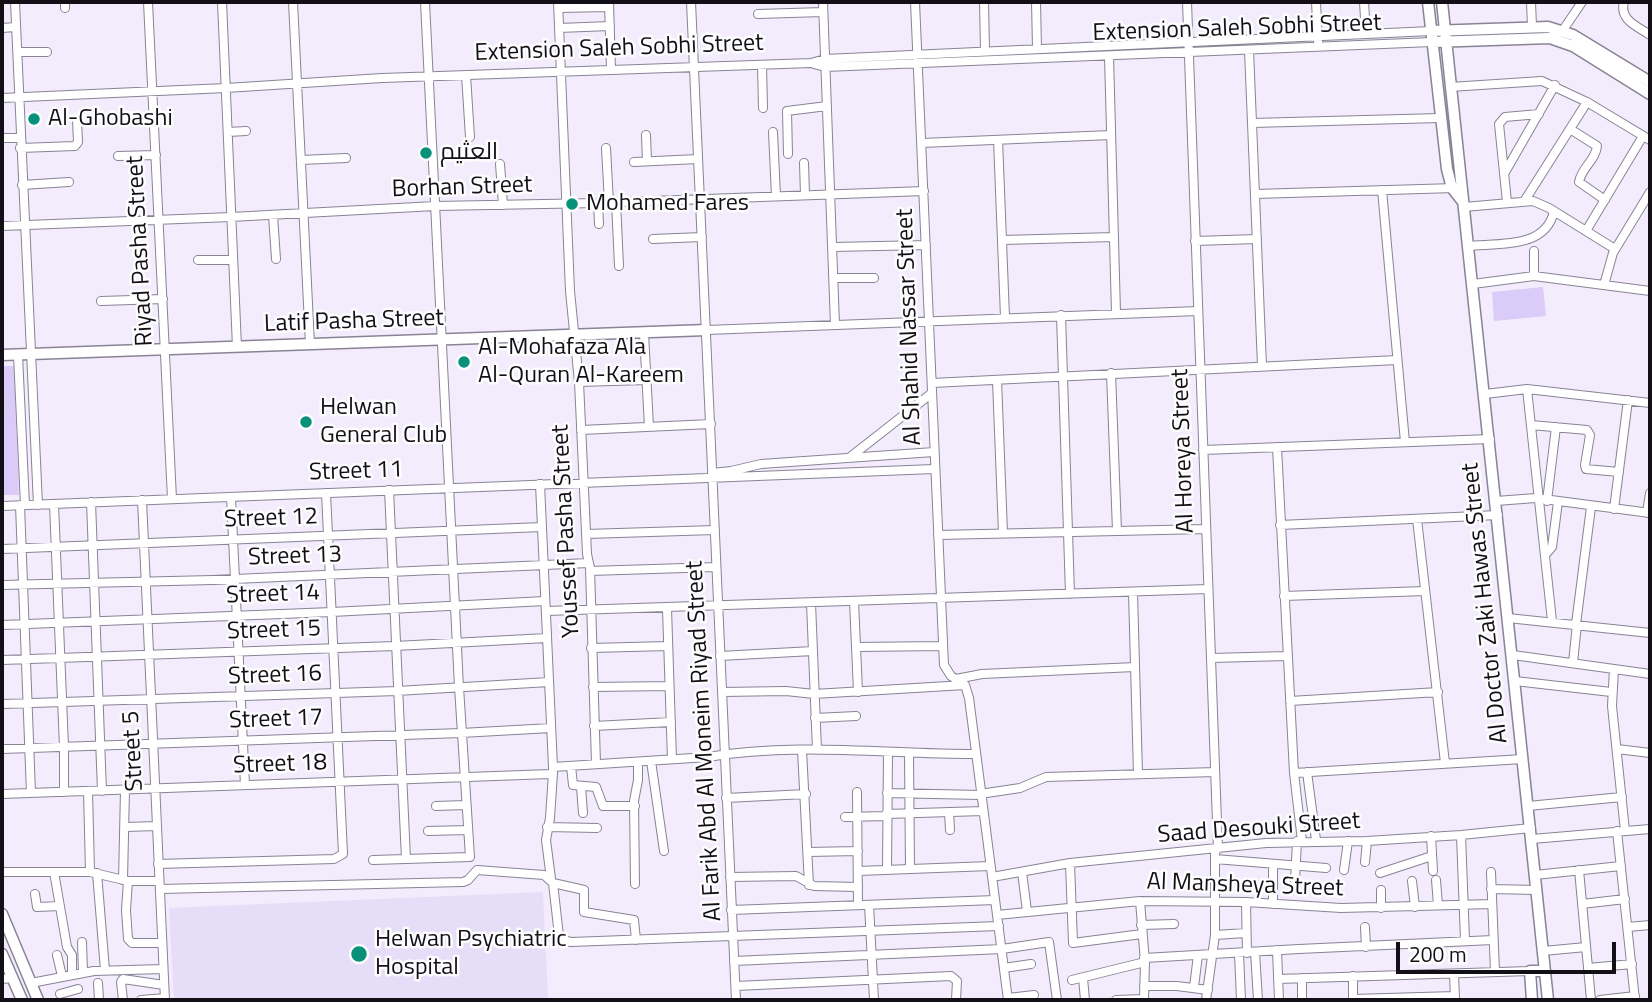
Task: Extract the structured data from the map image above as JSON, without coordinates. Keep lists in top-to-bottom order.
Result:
{
  "streets": {
    "street": [
      "Extension Saleh Sobhi Street",
      "Borhan Street",
      "Riyad Pasha Street",
      "Latif Pasha Street",
      "Al Shahid Nassar Street",
      "Al Horeya Street",
      "Street 11",
      "Street 12",
      "Youssef Pasha Street",
      "Street 13",
      "Street 14",
      "Al Doctor Zaki Hawas Street",
      "Street 15",
      "Street 16",
      "Street 17",
      "Al Farik Abd Al Moneim Riyad Street",
      "Street 5",
      "Street 18",
      "Saad Desouki Street",
      "Al Mansheya Street"
    ]
  },
  "crossings": [
    ["Extension Saleh Sobhi Street", "Riyad Pasha Street"],
    ["Extension Saleh Sobhi Street", "Al Shahid Nassar Street"],
    ["Extension Saleh Sobhi Street", "Al Horeya Street"],
    ["Extension Saleh Sobhi Street", "Youssef Pasha Street"],
    ["Extension Saleh Sobhi Street", "Al Farik Abd Al Moneim Riyad Street"],
    ["Borhan Street", "Riyad Pasha Street"],
    ["Borhan Street", "Al Shahid Nassar Street"],
    ["Borhan Street", "Youssef Pasha Street"],
    ["Borhan Street", "Al Farik Abd Al Moneim Riyad Street"],
    ["Riyad Pasha Street", "Latif Pasha Street"],
    ["Riyad Pasha Street", "Street 11"],
    ["Latif Pasha Street", "Youssef Pasha Street"],
    ["Latif Pasha Street", "Al Farik Abd Al Moneim Riyad Street"],
    ["Al Horeya Street", "Saad Desouki Street"],
    ["Al Horeya Street", "Al Mansheya Street"],
    ["Street 11", "Youssef Pasha Street"],
    ["Street 11", "Al Farik Abd Al Moneim Riyad Street"],
    ["Street 11", "Street 5"],
    ["Street 12", "Street 5"],
    ["Youssef Pasha Street", "Street 13"],
    ["Youssef Pasha Street", "Street 18"],
    ["Street 13", "Al Farik Abd Al Moneim Riyad Street"],
    ["Street 13", "Street 5"],
    ["Street 14", "Street 5"],
    ["Al Doctor Zaki Hawas Street", "Saad Desouki Street"],
    ["Street 15", "Street 5"],
    ["Street 16", "Street 5"],
    ["Street 17", "Street 5"],
    ["Al Farik Abd Al Moneim Riyad Street", "Street 18"],
    ["Street 5", "Street 18"]
  ],
  "places": [
    "Al-Ghobashi",
    "العثيم",
    "Mohamed Fares",
    "Al-Mohafaza Ala Al-Quran Al-Kareem",
    "Helwan General Club",
    "Helwan Psychiatric Hospital"
  ],
  "scale_bar": "200 m"
}
